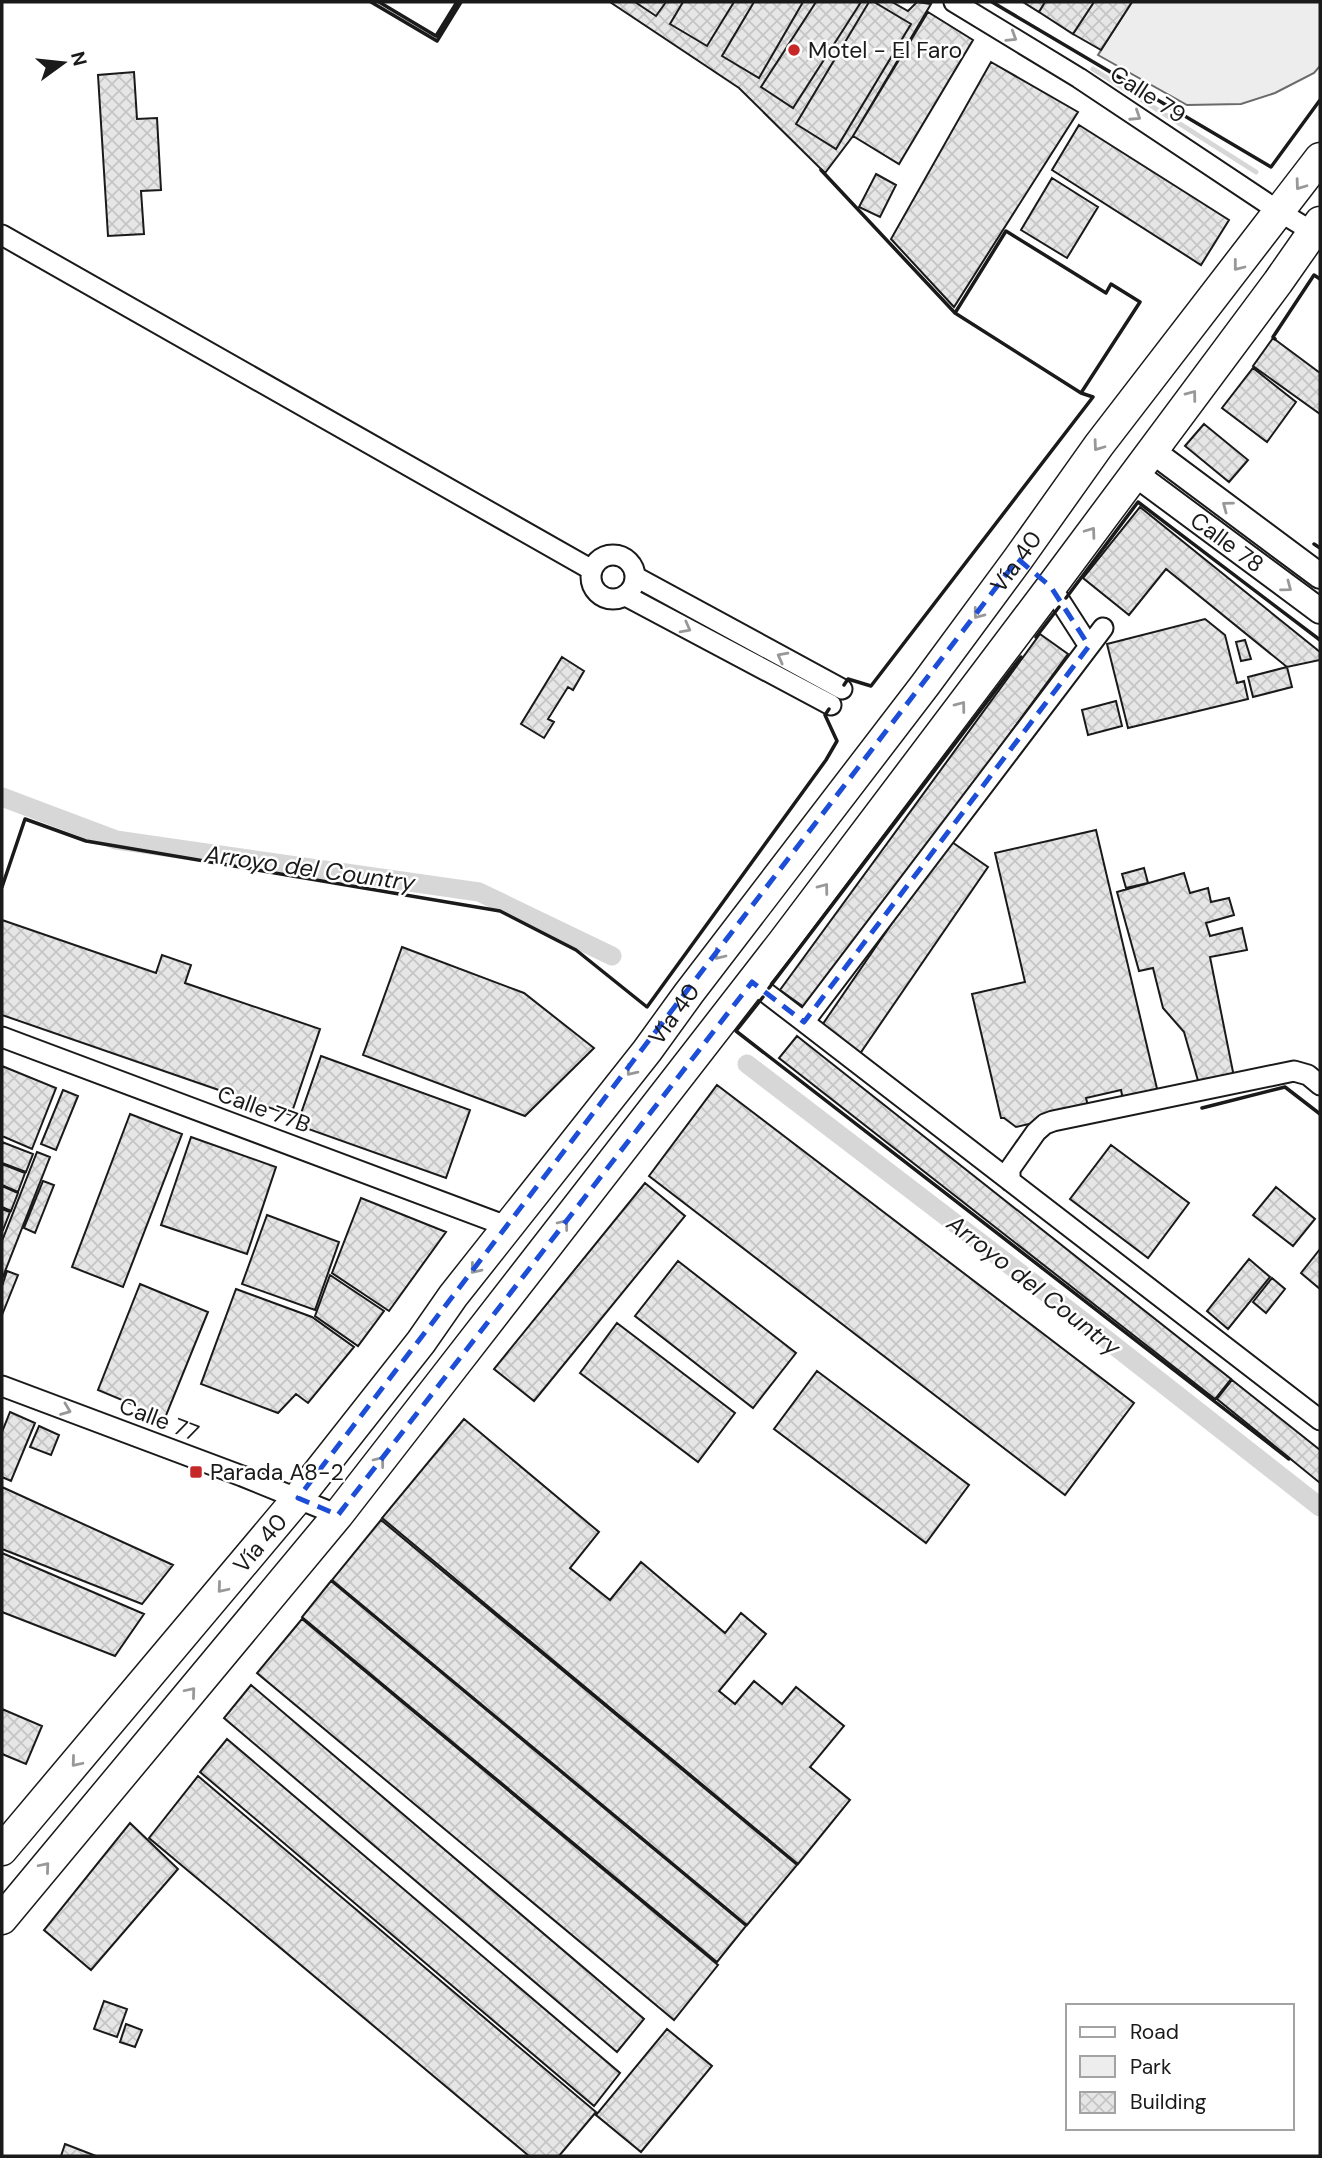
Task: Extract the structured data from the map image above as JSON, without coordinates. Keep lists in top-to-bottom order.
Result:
{
  "streets": {
    "highway": ["Vía 40"],
    "main road": ["Calle 78"],
    "street": ["Calle 79", "Calle 77B", "Calle 77"]
  },
  "crossings": [
    ["Calle 79", "Vía 40"],
    ["Calle 78", "Vía 40"],
    ["Vía 40", "Calle 77B"],
    ["Vía 40", "Calle 77"]
  ],
  "one_way": ["Calle 79", "Calle 77"],
  "water": ["Arroyo del Country"],
  "places": {
    "other": ["Motel - El Faro"],
    "transit": ["Parada A8-2"]
  },
  "legend": ["Road", "Park", "Building"],
  "north": "right"
}
